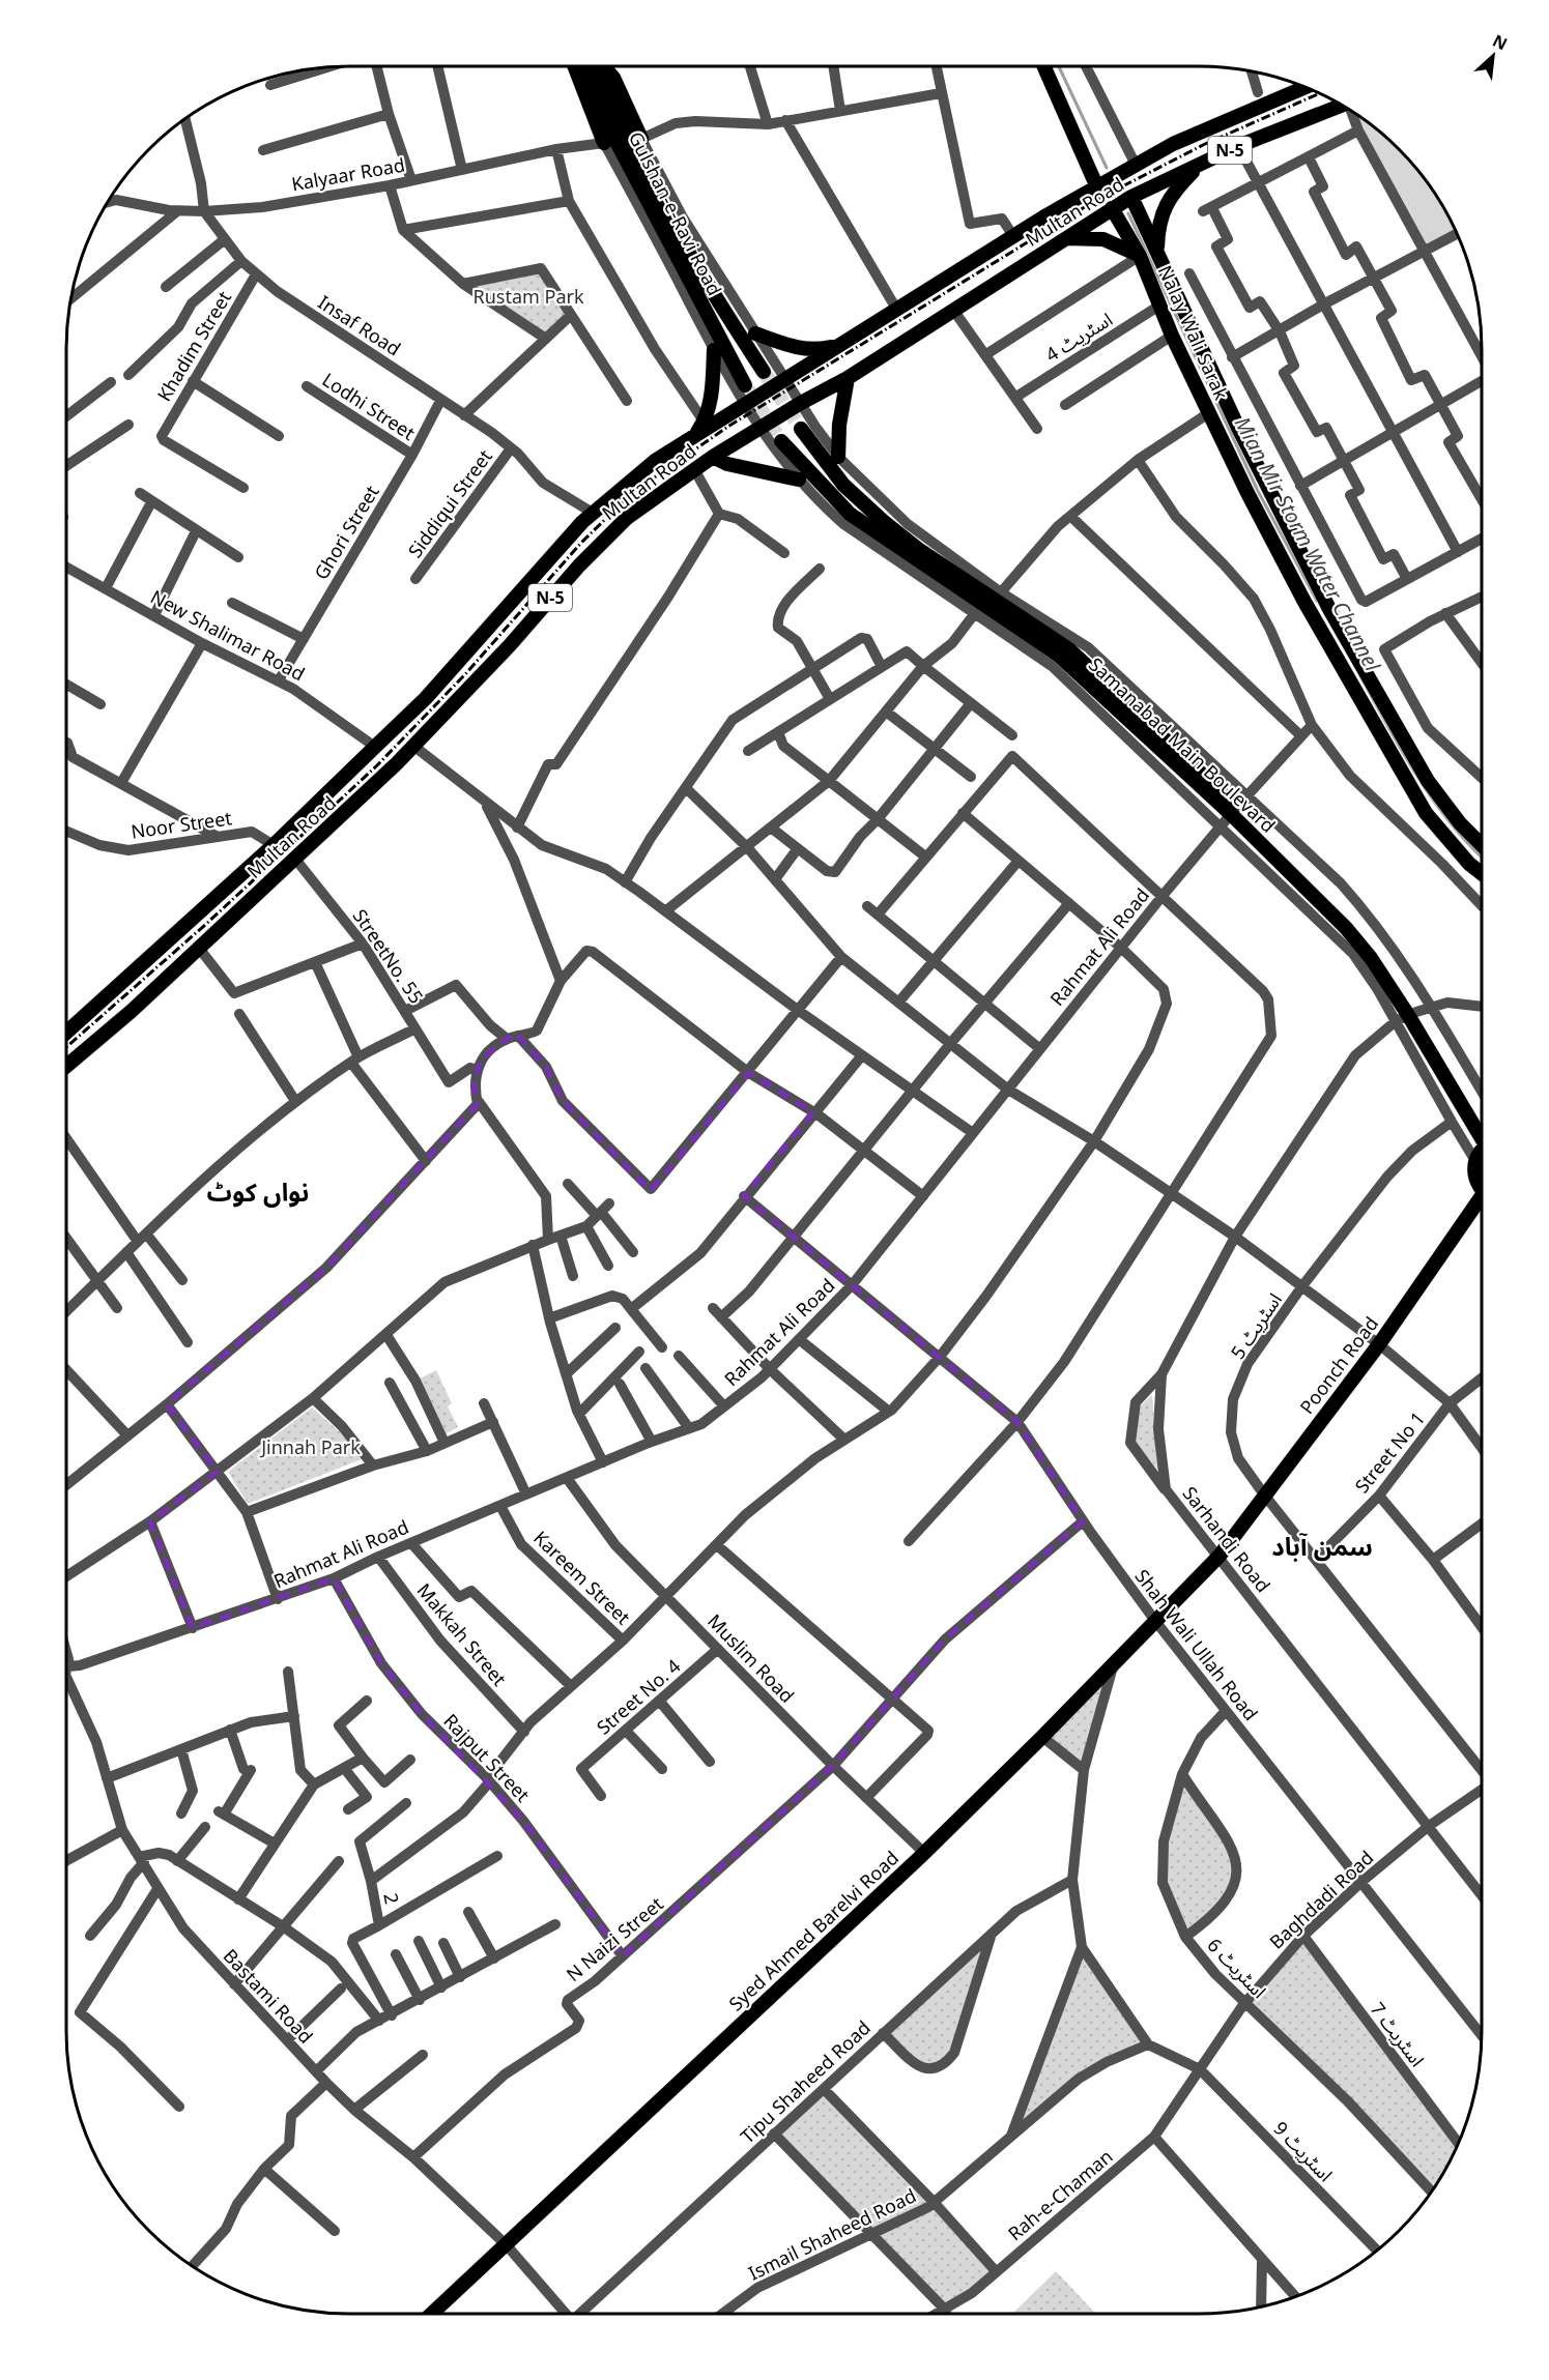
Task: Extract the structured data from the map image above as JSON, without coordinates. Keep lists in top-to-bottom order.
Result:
{
  "streets": {
    "main road": [
      "N-5",
      "Multan Road",
      "Gulshan-e-Ravi Road",
      "Nalay Wali Sarak",
      "Samanabad Main Boulevard",
      "Poonch Road",
      "Syed Ahmed Barelvi Road"
    ],
    "street": [
      "Kalyaar Road",
      "Insaf Road",
      "اسٹریٹ 4",
      "Khadim Street",
      "Lodhi Street",
      "Siddiqui Street",
      "Ghori Street",
      "New Shalimar Road",
      "Noor Street",
      "Rahmat Ali Road",
      "StreetNo. 55",
      "اسٹریٹ 5",
      "Street No 1",
      "Sarhandi Road",
      "Kareem Street",
      "Makkah Street",
      "Shah Wali Ullah Road",
      "Muslim Road",
      "Street No. 4",
      "Rajput Street",
      "2",
      "Baghdadi Road",
      "N Naizi Street",
      "اسٹریٹ 6",
      "Bastami Road",
      "اسٹریٹ 7",
      "Tipu Shaheed Road",
      "اسٹریٹ 9",
      "Rah-e-Chaman",
      "Ismail Shaheed Road"
    ]
  },
  "crossings": [
    ["Kalyaar Road", "Insaf Road"],
    ["Multan Road", "Insaf Road"],
    ["Multan Road", "Nalay Wali Sarak"],
    ["Multan Road", "New Shalimar Road"],
    ["Multan Road", "Noor Street"],
    ["Multan Road", "StreetNo. 55"],
    ["Insaf Road", "Khadim Street"],
    ["Insaf Road", "Siddiqui Street"],
    ["Insaf Road", "Ghori Street"],
    ["Nalay Wali Sarak", "اسٹریٹ 4"],
    ["Lodhi Street", "Ghori Street"],
    ["Ghori Street", "New Shalimar Road"],
    ["Samanabad Main Boulevard", "Rahmat Ali Road"],
    ["Samanabad Main Boulevard", "Sarhandi Road"],
    ["Rahmat Ali Road", "Kareem Street"],
    ["Rahmat Ali Road", "Makkah Street"],
    ["Rahmat Ali Road", "Shah Wali Ullah Road"],
    ["Rahmat Ali Road", "Muslim Road"],
    ["Rahmat Ali Road", "Rajput Street"],
    ["Rahmat Ali Road", "2"],
    ["اسٹریٹ 5", "Poonch Road"],
    ["اسٹریٹ 5", "Street No 1"],
    ["Poonch Road", "Sarhandi Road"],
    ["Poonch Road", "Syed Ahmed Barelvi Road"],
    ["Sarhandi Road", "Baghdadi Road"],
    ["Sarhandi Road", "Syed Ahmed Barelvi Road"],
    ["Kareem Street", "2"],
    ["Makkah Street", "2"],
    ["Shah Wali Ullah Road", "2"],
    ["Shah Wali Ullah Road", "Baghdadi Road"],
    ["Shah Wali Ullah Road", "Syed Ahmed Barelvi Road"],
    ["Shah Wali Ullah Road", "N Naizi Street"],
    ["Shah Wali Ullah Road", "اسٹریٹ 6"],
    ["Muslim Road", "Street No. 4"],
    ["Muslim Road", "2"],
    ["Muslim Road", "Syed Ahmed Barelvi Road"],
    ["Muslim Road", "N Naizi Street"],
    ["Rajput Street", "2"],
    ["Rajput Street", "N Naizi Street"],
    ["Baghdadi Road", "اسٹریٹ 6"],
    ["Baghdadi Road", "اسٹریٹ 7"],
    ["Baghdadi Road", "اسٹریٹ 9"],
    ["Baghdadi Road", "Rah-e-Chaman"],
    ["Syed Ahmed Barelvi Road", "Bastami Road"],
    ["N Naizi Street", "Bastami Road"],
    ["اسٹریٹ 9", "Rah-e-Chaman"],
    ["اسٹریٹ 9", "Ismail Shaheed Road"]
  ],
  "districts": ["نواں کوٹ", "سمن آباد"],
  "water": ["Mian Mir Storm Water Channel"],
  "parks": ["Rustam Park", "Jinnah Park"],
  "north": "top right"
}
